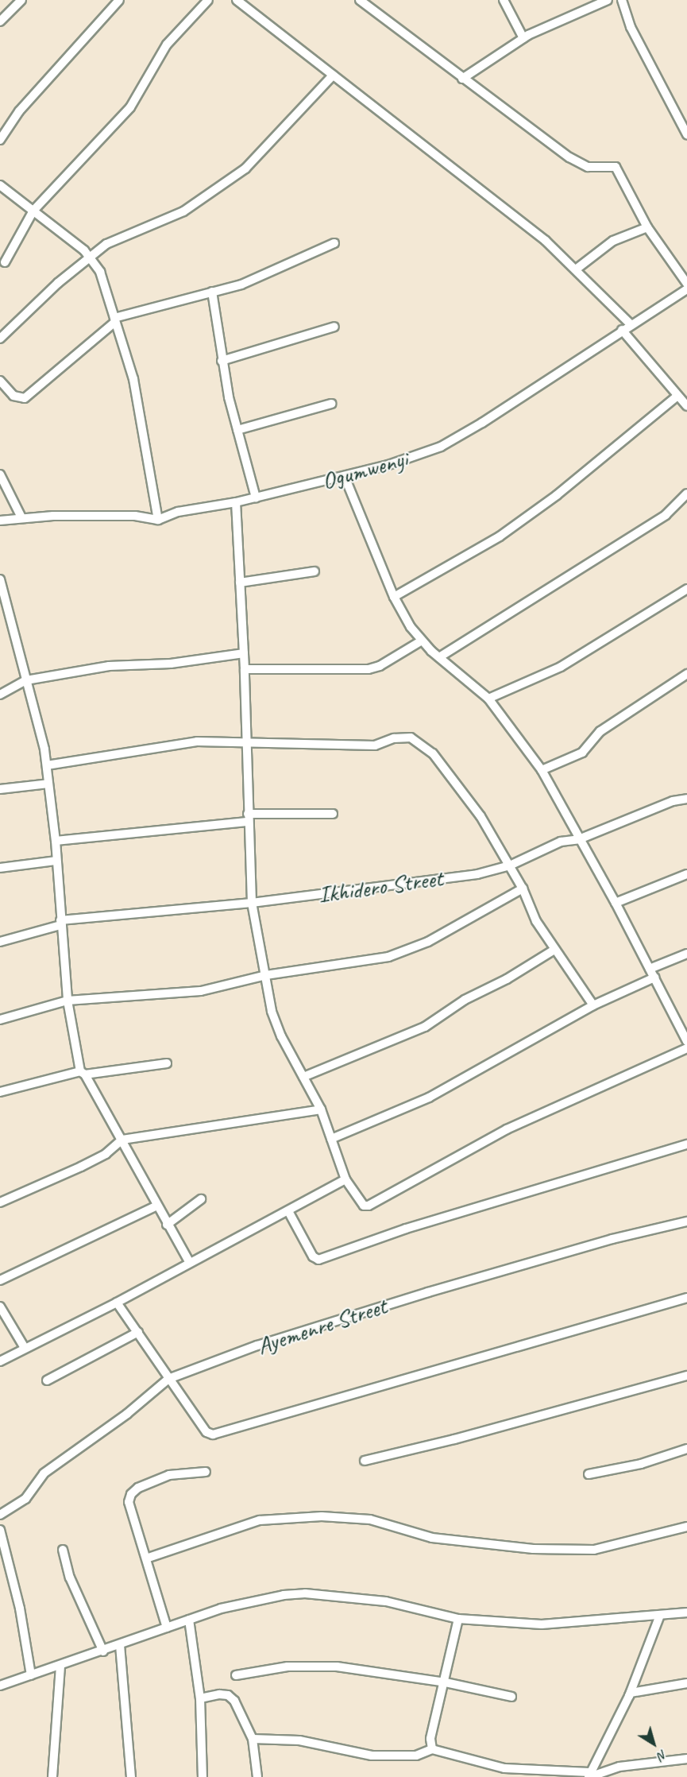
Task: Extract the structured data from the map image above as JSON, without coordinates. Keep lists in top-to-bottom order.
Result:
{
  "streets": {
    "street": ["Ogumwenyi", "Ikhidero Street", "Ayemenre Street"]
  },
  "north": "bottom right"
}
